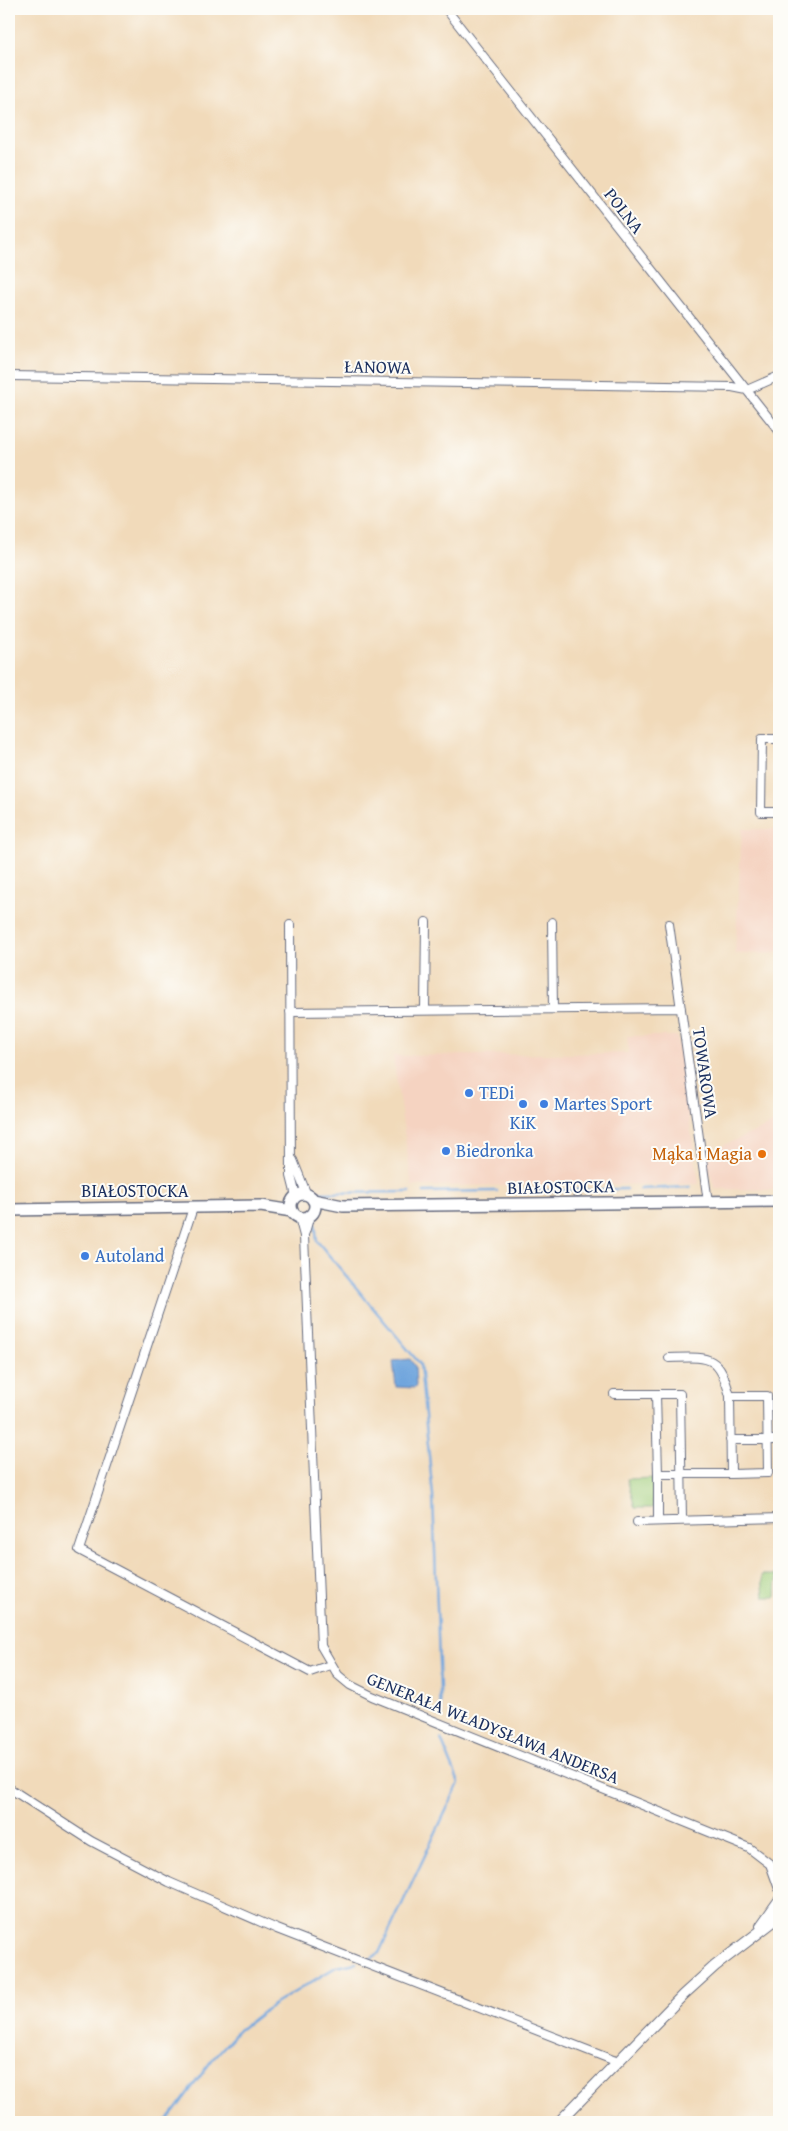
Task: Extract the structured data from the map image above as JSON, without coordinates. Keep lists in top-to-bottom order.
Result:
{
  "streets": {
    "main road": ["BIAŁOSTOCKA"],
    "street": [
      "POLNA",
      "ŁANOWA",
      "TOWAROWA",
      "GENERAŁA WŁADYSŁAWA ANDERSA"
    ]
  },
  "crossings": [
    ["POLNA", "ŁANOWA"],
    ["TOWAROWA", "BIAŁOSTOCKA"],
    ["BIAŁOSTOCKA", "GENERAŁA WŁADYSŁAWA ANDERSA"]
  ],
  "places": [
    "TEDi",
    "KiK",
    "Martes Sport",
    "Biedronka",
    "Mąka i Magia",
    "Autoland"
  ]
}
